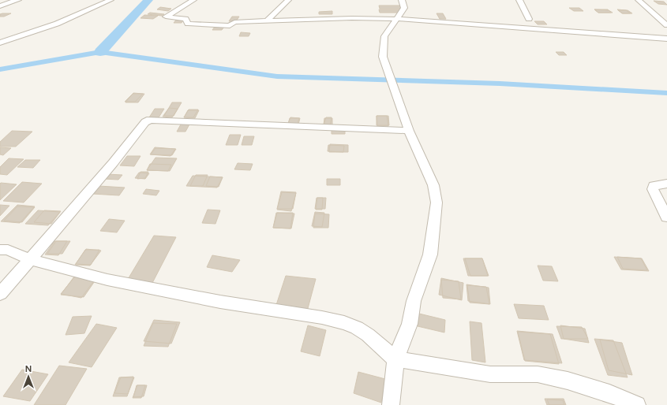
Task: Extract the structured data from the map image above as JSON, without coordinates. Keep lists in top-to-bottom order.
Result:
{
  "north": "top"
}
